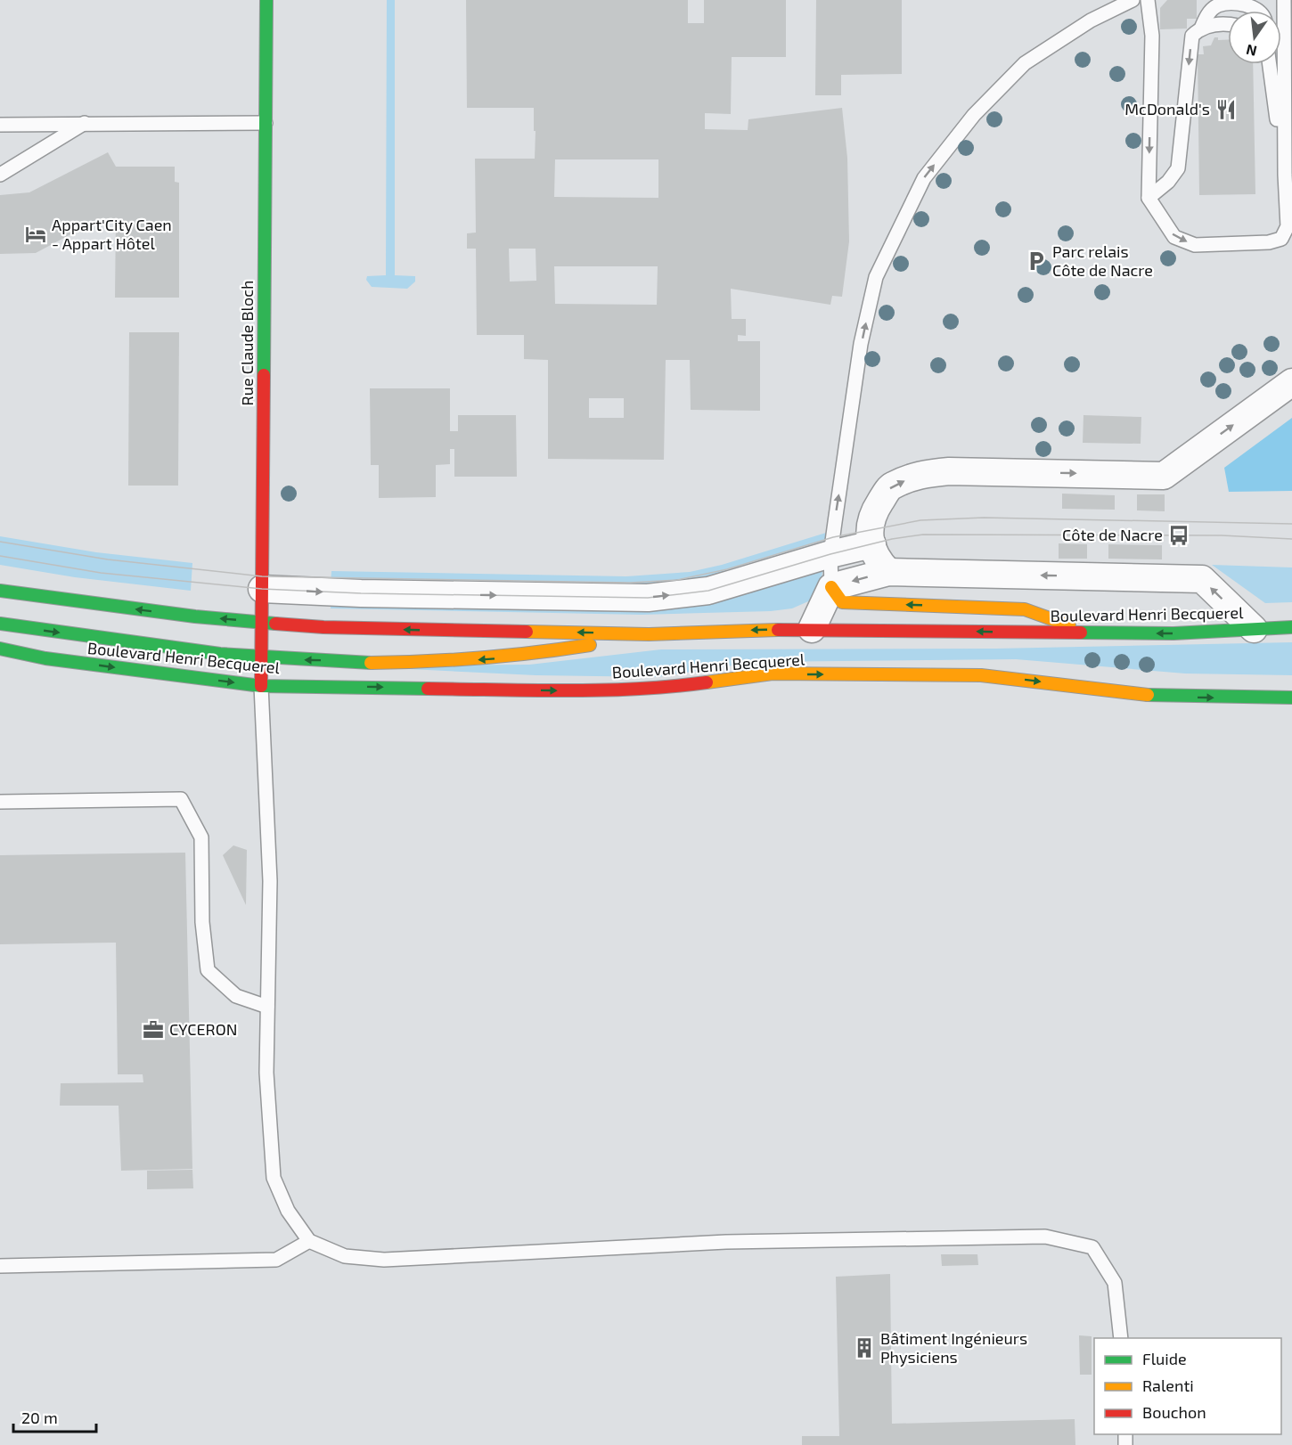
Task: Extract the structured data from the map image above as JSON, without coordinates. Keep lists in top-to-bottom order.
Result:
{
  "streets": {
    "main road": ["Rue Claude Bloch", "Boulevard Henri Becquerel"]
  },
  "crossings": [
    ["Rue Claude Bloch", "Boulevard Henri Becquerel"]
  ],
  "places": {
    "restaurant": ["McDonald's"],
    "hotel": ["Appart'City Caen - Appart Hôtel"],
    "parking": ["Parc relais Côte de Nacre"],
    "bus stop": ["Côte de Nacre"],
    "office": ["CYCERON"],
    "building": ["Bâtiment Ingénieurs Physiciens"]
  },
  "legend": ["Fluide", "Ralenti", "Bouchon"],
  "scale_bar": "20 m",
  "north": "bottom"
}
